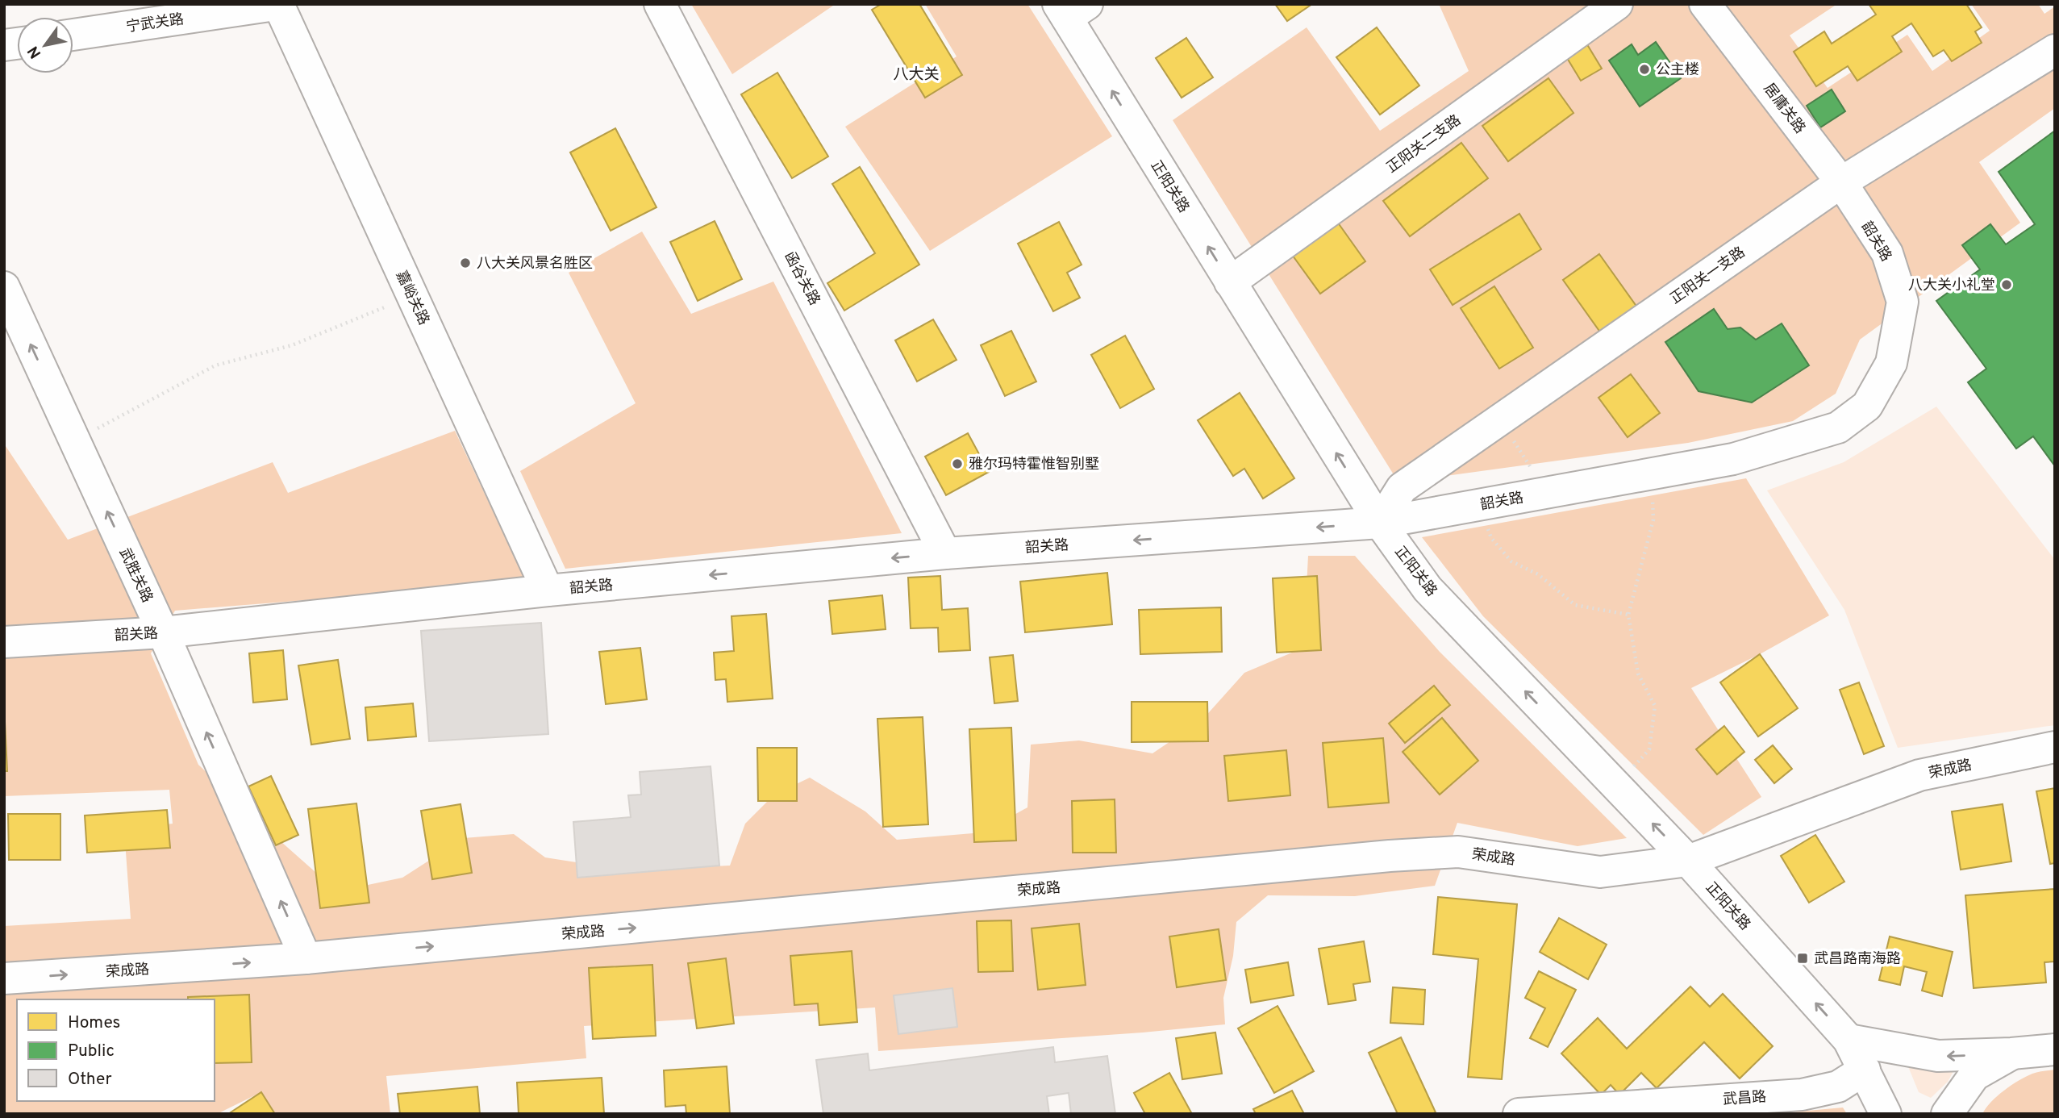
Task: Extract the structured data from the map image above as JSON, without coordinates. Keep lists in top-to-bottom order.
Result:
{
  "streets": {
    "street": [
      "宁武关路",
      "居庸关路",
      "正阳关二支路",
      "正阳关路",
      "韶关路",
      "正阳关一支路",
      "函谷关路",
      "嘉峪关路",
      "武胜关路",
      "荣成路",
      "武昌路"
    ]
  },
  "crossings": [
    ["宁武关路", "嘉峪关路"],
    ["居庸关路", "韶关路"],
    ["居庸关路", "正阳关一支路"],
    ["正阳关二支路", "正阳关路"],
    ["正阳关路", "韶关路"],
    ["正阳关路", "正阳关一支路"],
    ["正阳关路", "荣成路"],
    ["正阳关路", "武昌路"],
    ["韶关路", "正阳关一支路"],
    ["韶关路", "函谷关路"],
    ["韶关路", "嘉峪关路"],
    ["韶关路", "武胜关路"],
    ["武胜关路", "荣成路"]
  ],
  "one_way": [
    "正阳关路",
    "韶关路",
    "武胜关路",
    "荣成路"
  ],
  "districts": ["八大关"],
  "places": {
    "other": [
      "公主楼",
      "八大关风景名胜区",
      "八大关小礼堂",
      "雅尔玛特霍惟智别墅"
    ],
    "transit": ["武昌路南海路"]
  },
  "legend": ["Homes", "Public", "Other"],
  "north": "bottom left"
}
